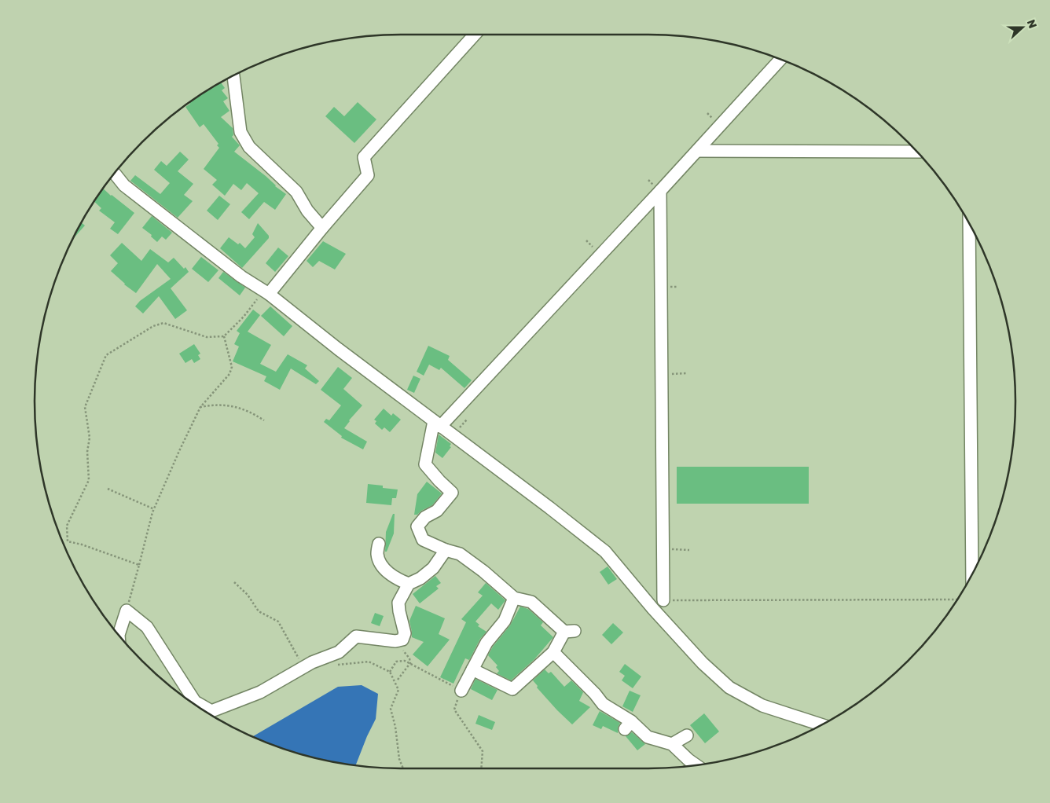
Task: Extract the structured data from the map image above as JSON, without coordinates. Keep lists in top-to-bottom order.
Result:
{
  "north": "right"
}
